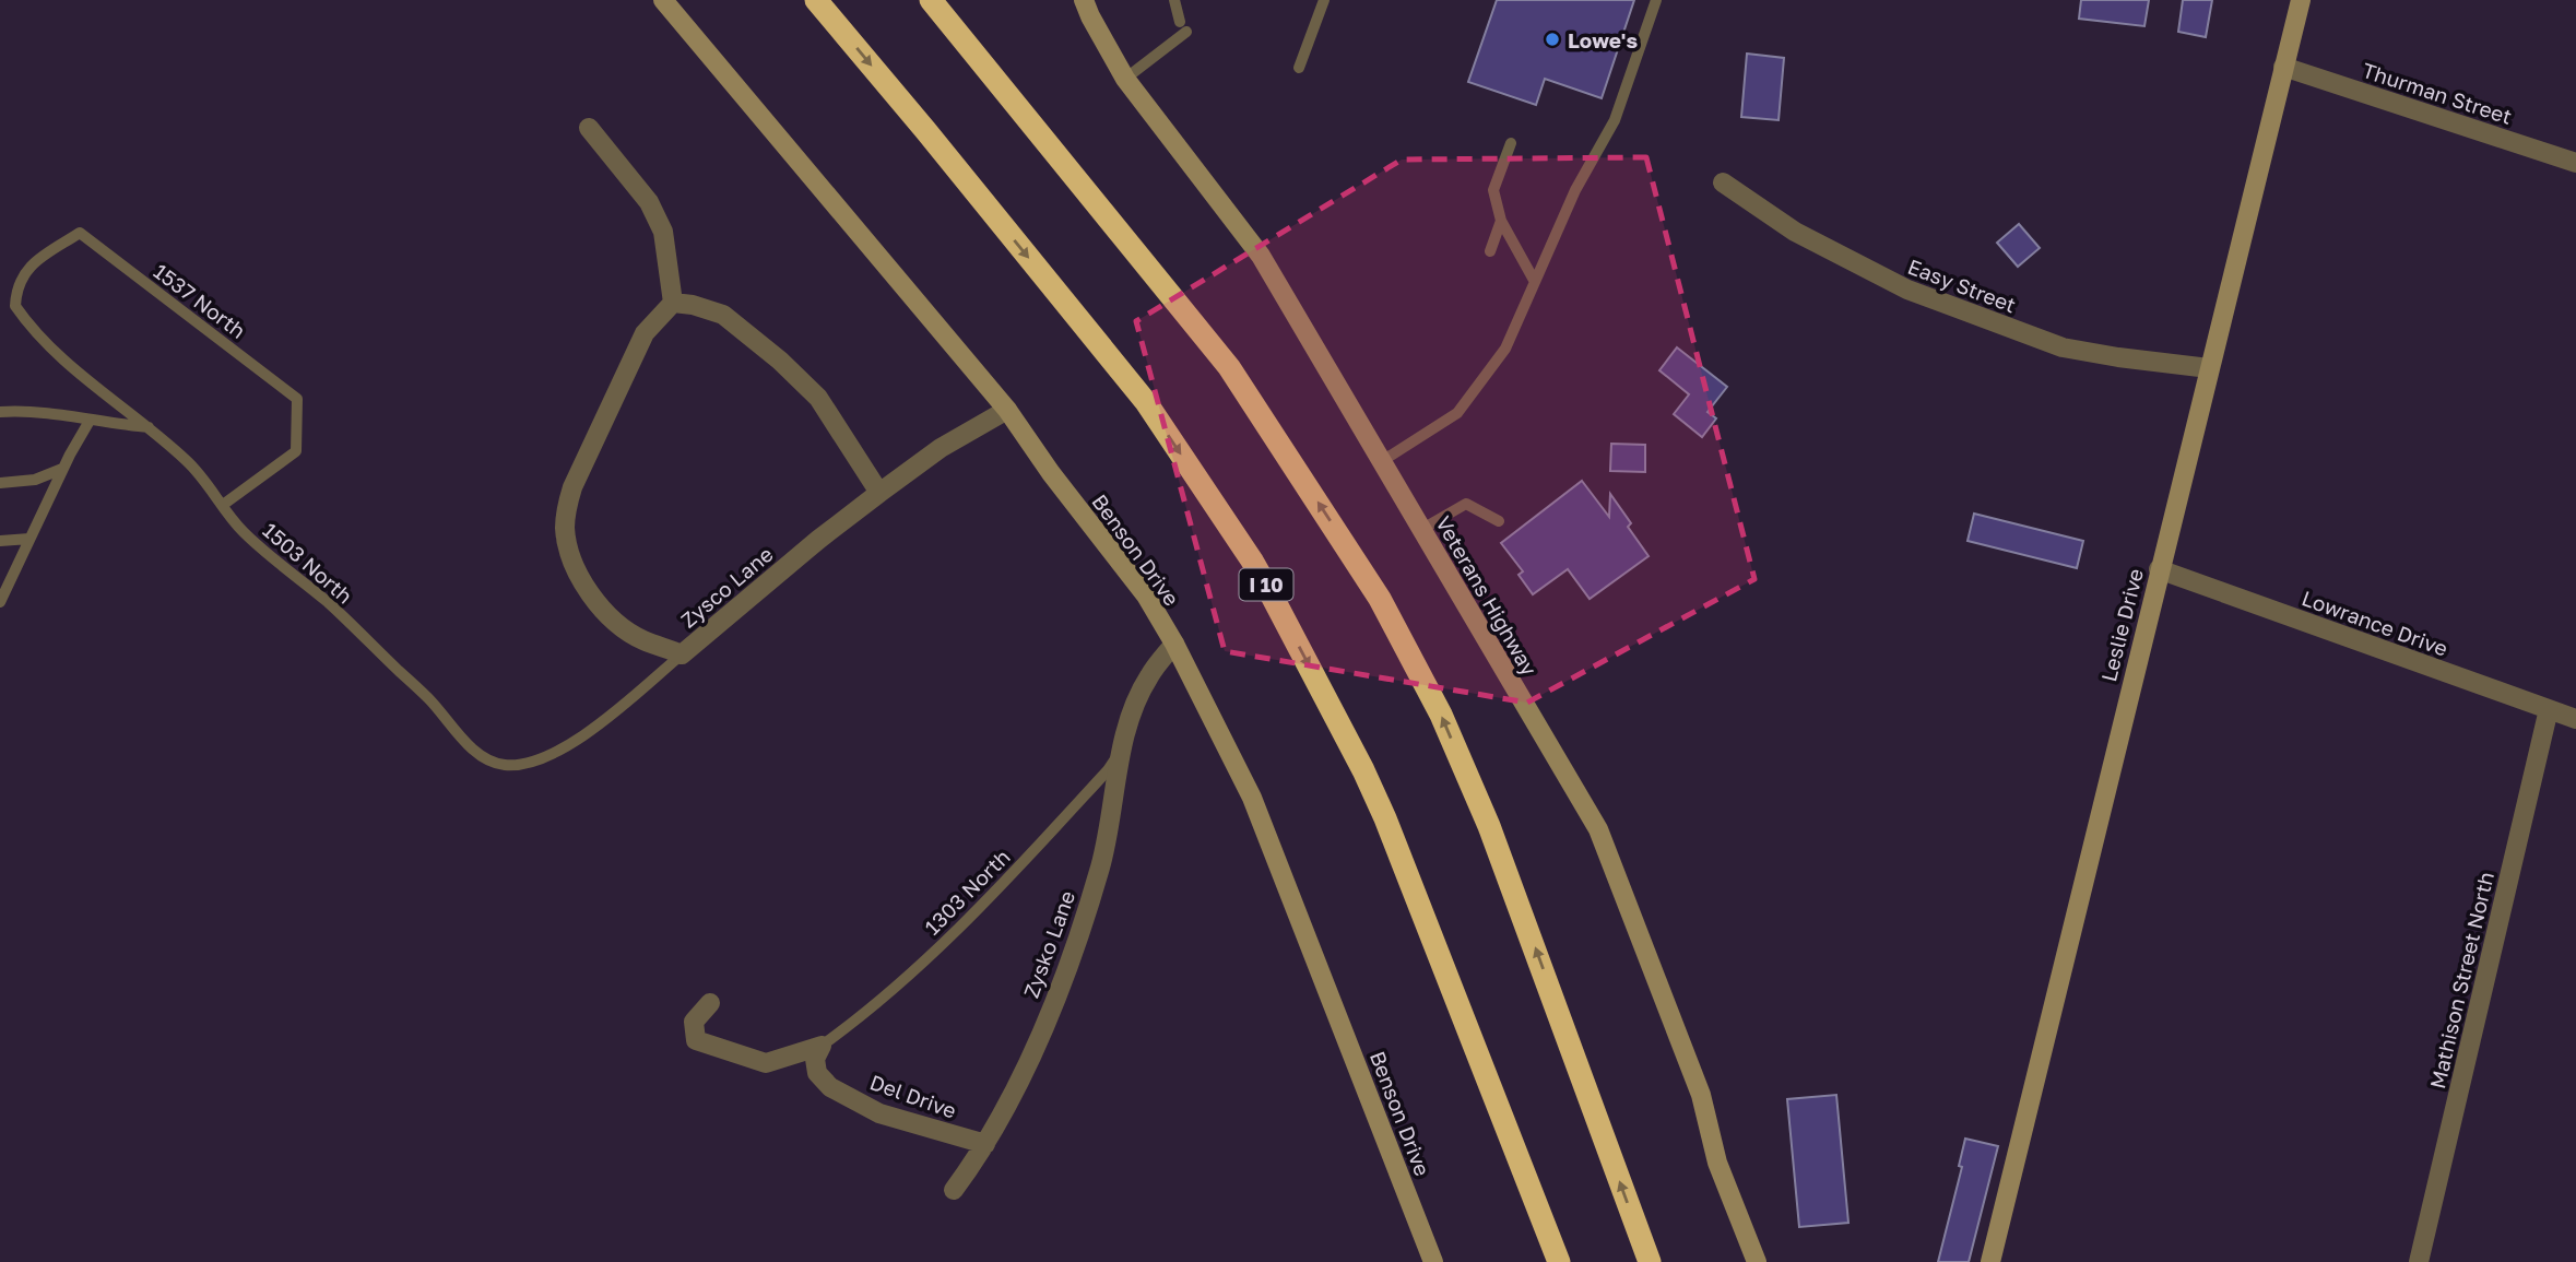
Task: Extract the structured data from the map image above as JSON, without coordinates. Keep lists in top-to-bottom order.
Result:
{
  "streets": {
    "highway": ["I 10"],
    "street": [
      "Thurman Street",
      "Easy Street",
      "Benson Drive",
      "Zysco Lane",
      "Veterans Highway",
      "Lowrance Drive",
      "Leslie Drive",
      "Zysko Lane",
      "Mathison Street North",
      "Del Drive"
    ],
    "lane": ["1537 North", "1503 North", "1303 North"]
  },
  "crossings": [
    ["Thurman Street", "Leslie Drive"],
    ["Easy Street", "Leslie Drive"],
    ["1537 North", "1503 North"],
    ["Benson Drive", "Zysco Lane"],
    ["Benson Drive", "Zysko Lane"],
    ["1503 North", "Zysco Lane"],
    ["Lowrance Drive", "Leslie Drive"],
    ["Lowrance Drive", "Mathison Street North"],
    ["1303 North", "Zysko Lane"],
    ["1303 North", "Del Drive"],
    ["Zysko Lane", "Del Drive"]
  ],
  "places": ["Lowe's"]
}
